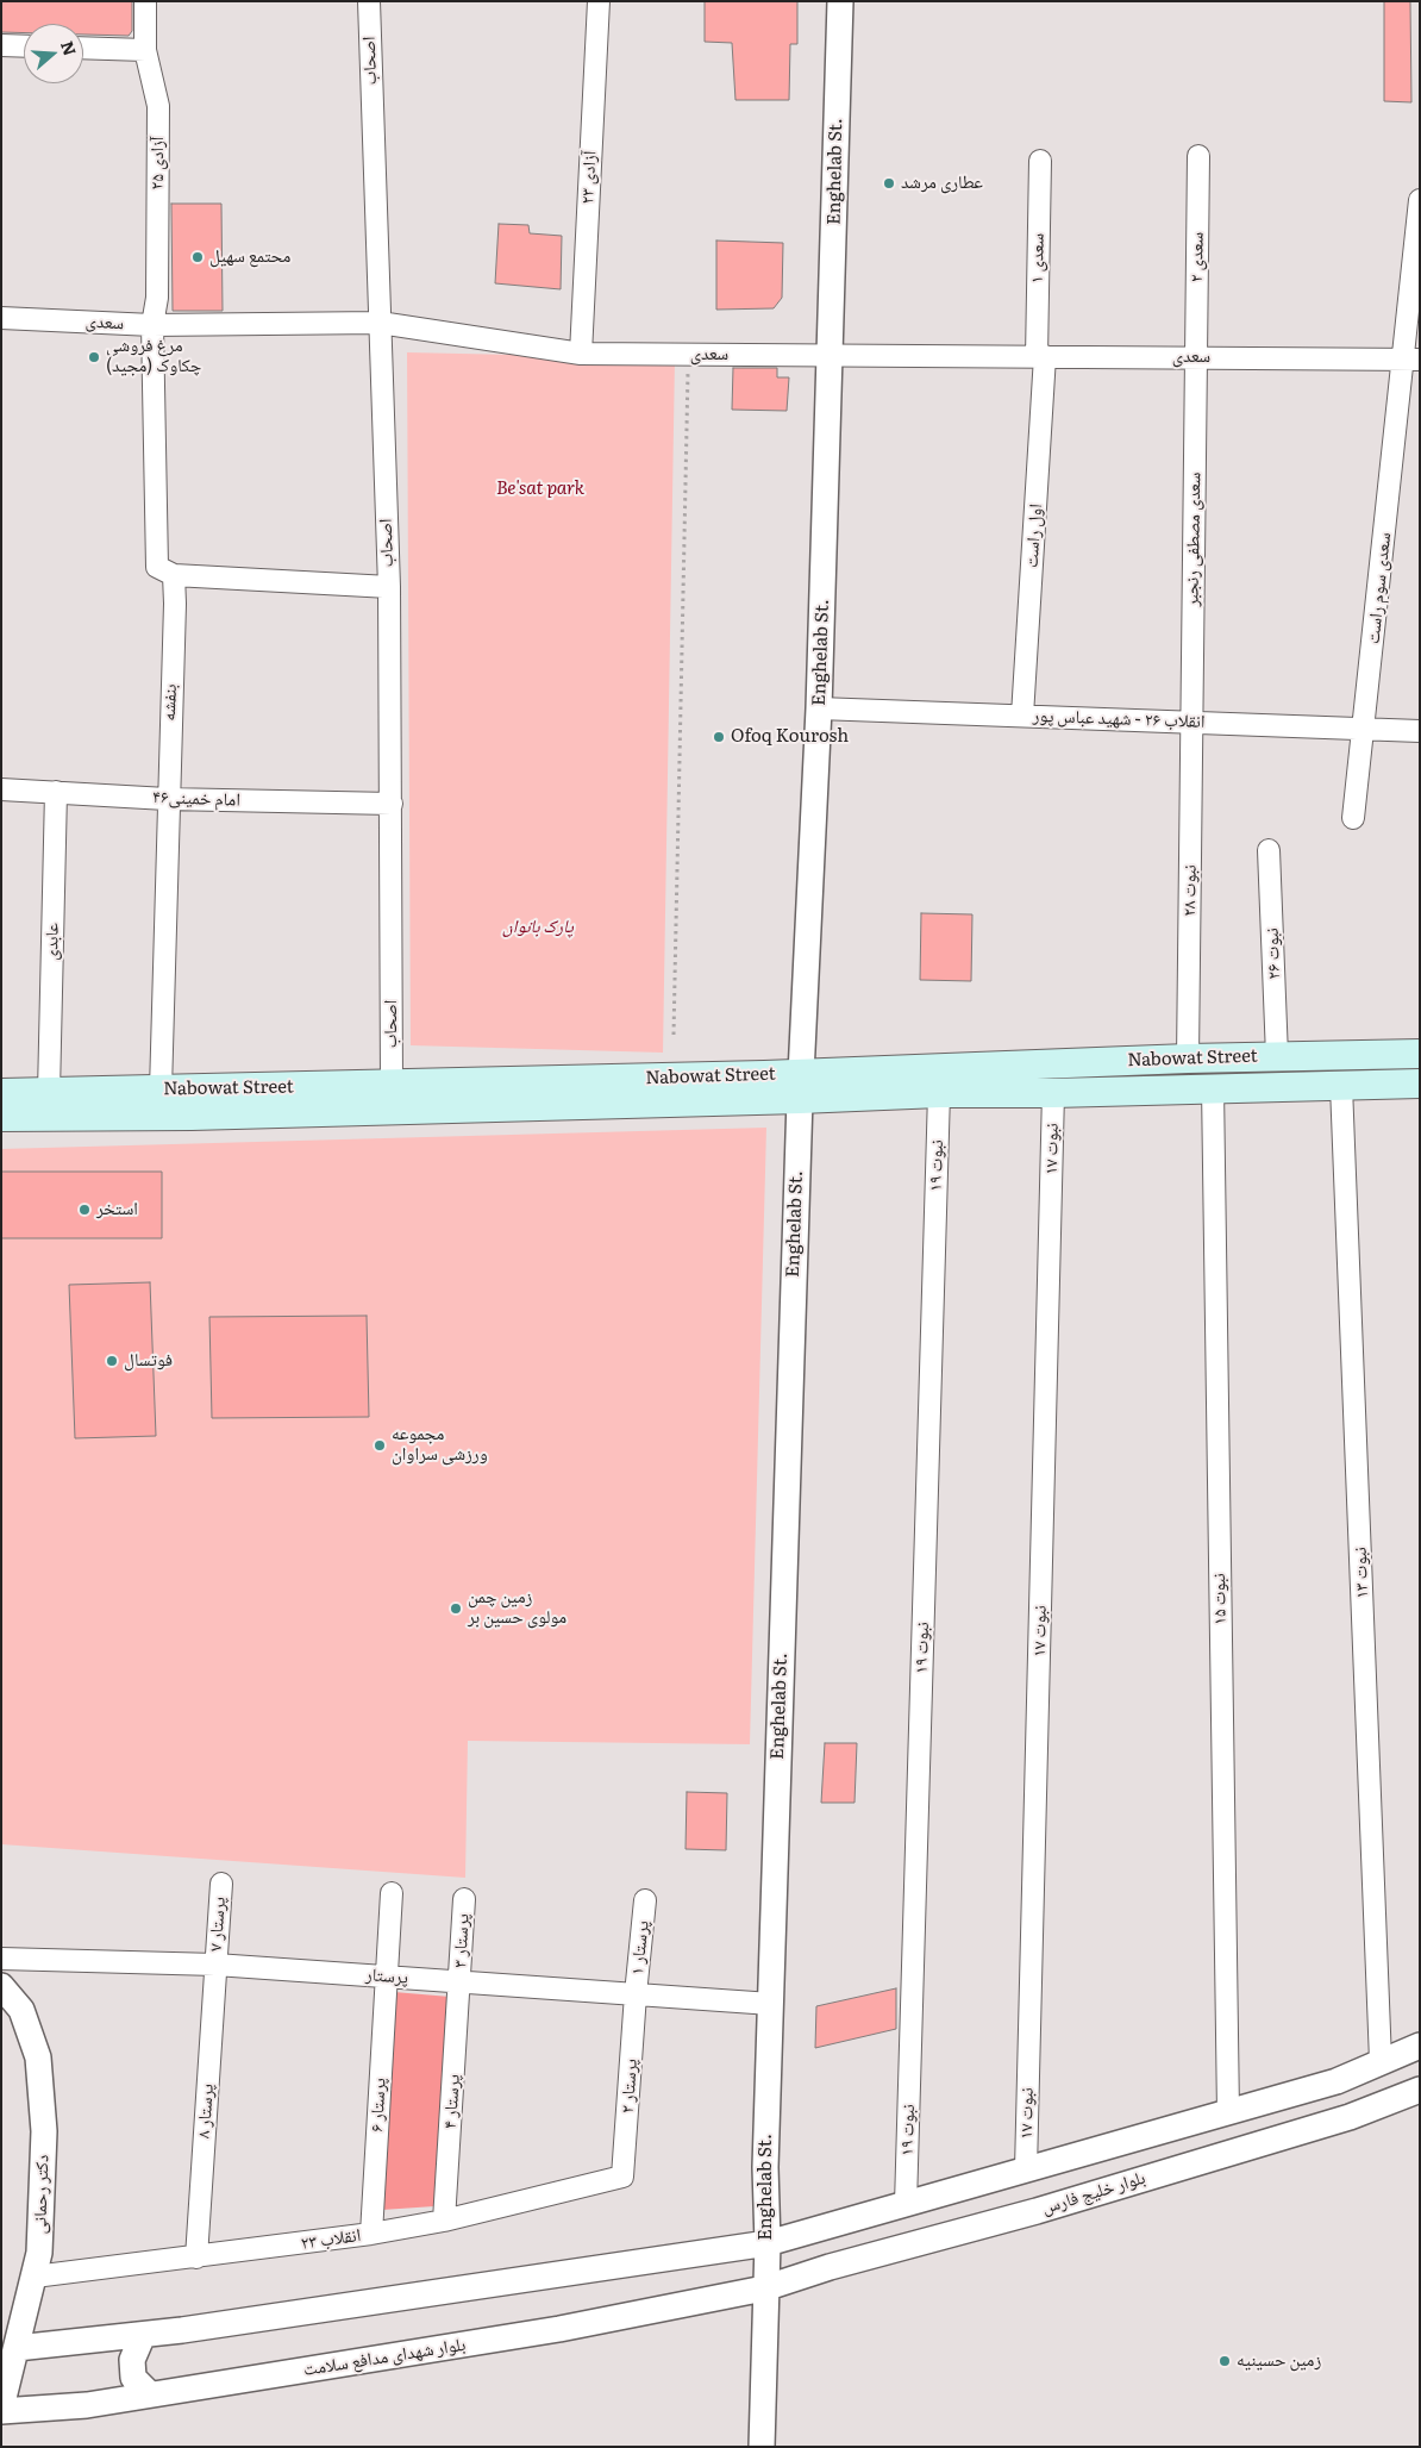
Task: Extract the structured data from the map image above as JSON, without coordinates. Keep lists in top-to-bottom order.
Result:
{
  "streets": {
    "main road": ["Nabowat Street"],
    "street": [
      "اصحاب",
      "آزادی ۲۵",
      "Enghelab St.",
      "آزادی ۲۳",
      "سعدی ۲",
      "سعدی ۱",
      "سعدی",
      "اول راست",
      "سعدی مصطفی رنجبر",
      "سعدی سوم راست",
      "بنفشه",
      "انقلاب ۲۶ - شهید عباس پور",
      "امام خمینی۴۶",
      "نبوت ۲۸",
      "عابدی",
      "نبوت ۲۶",
      "نبوت ۱۷",
      "نبوت ۱۹",
      "نبوت ۱۳",
      "نبوت ۱۵",
      "پرستار ۷",
      "پرستار ۳",
      "پرستار ۱",
      "پرستار",
      "پرستار ۲",
      "پرستار ۴",
      "پرستار ۶",
      "پرستار ۸",
      "بلوار خلیج فارس",
      "دکتر رحمانی",
      "انقلاب ۲۳",
      "بلوار شهدای مدافع سلامت"
    ]
  },
  "crossings": [
    ["اصحاب", "سعدی"],
    ["اصحاب", "امام خمینی۴۶"],
    ["اصحاب", "Nabowat Street"],
    ["آزادی ۲۵", "سعدی"],
    ["Enghelab St.", "سعدی"],
    ["Enghelab St.", "انقلاب ۲۶ - شهید عباس پور"],
    ["Enghelab St.", "Nabowat Street"],
    ["Enghelab St.", "پرستار"],
    ["Enghelab St.", "بلوار خلیج فارس"],
    ["Enghelab St.", "بلوار شهدای مدافع سلامت"],
    ["آزادی ۲۳", "سعدی"],
    ["سعدی ۲", "سعدی"],
    ["سعدی ۲", "سعدی مصطفی رنجبر"],
    ["سعدی ۱", "سعدی"],
    ["سعدی ۱", "اول راست"],
    ["سعدی", "اول راست"],
    ["سعدی", "سعدی مصطفی رنجبر"],
    ["سعدی", "سعدی سوم راست"],
    ["اول راست", "انقلاب ۲۶ - شهید عباس پور"],
    ["سعدی مصطفی رنجبر", "انقلاب ۲۶ - شهید عباس پور"],
    ["سعدی مصطفی رنجبر", "نبوت ۲۸"],
    ["سعدی سوم راست", "انقلاب ۲۶ - شهید عباس پور"],
    ["بنفشه", "امام خمینی۴۶"],
    ["بنفشه", "Nabowat Street"],
    ["انقلاب ۲۶ - شهید عباس پور", "نبوت ۲۸"],
    ["امام خمینی۴۶", "عابدی"],
    ["نبوت ۲۸", "Nabowat Street"],
    ["عابدی", "Nabowat Street"],
    ["نبوت ۲۶", "Nabowat Street"],
    ["Nabowat Street", "نبوت ۱۷"],
    ["Nabowat Street", "نبوت ۱۹"],
    ["Nabowat Street", "نبوت ۱۳"],
    ["Nabowat Street", "نبوت ۱۵"],
    ["پرستار ۷", "پرستار"],
    ["پرستار ۷", "پرستار ۸"],
    ["پرستار ۳", "پرستار"],
    ["پرستار ۳", "پرستار ۴"],
    ["پرستار ۱", "پرستار"],
    ["پرستار ۱", "پرستار ۲"],
    ["پرستار", "پرستار ۲"],
    ["پرستار", "پرستار ۴"],
    ["پرستار", "پرستار ۶"],
    ["پرستار", "پرستار ۸"],
    ["پرستار ۲", "انقلاب ۲۳"],
    ["پرستار ۴", "انقلاب ۲۳"],
    ["پرستار ۶", "انقلاب ۲۳"],
    ["پرستار ۸", "انقلاب ۲۳"],
    ["بلوار خلیج فارس", "بلوار شهدای مدافع سلامت"],
    ["دکتر رحمانی", "انقلاب ۲۳"],
    ["دکتر رحمانی", "بلوار شهدای مدافع سلامت"]
  ],
  "parks": ["Be'sat park", "پارک بانوان"],
  "places": [
    "عطاری مرشد",
    "محتمع سهیل",
    "مرغ فروشی چکاوک (مجید)",
    "Ofoq Kourosh",
    "استخر",
    "فوتسال",
    "مجموعه ورزشی سراوان",
    "زمین چمن مولوی حسین بر",
    "زمین حسینیه"
  ],
  "north": "right"
}
